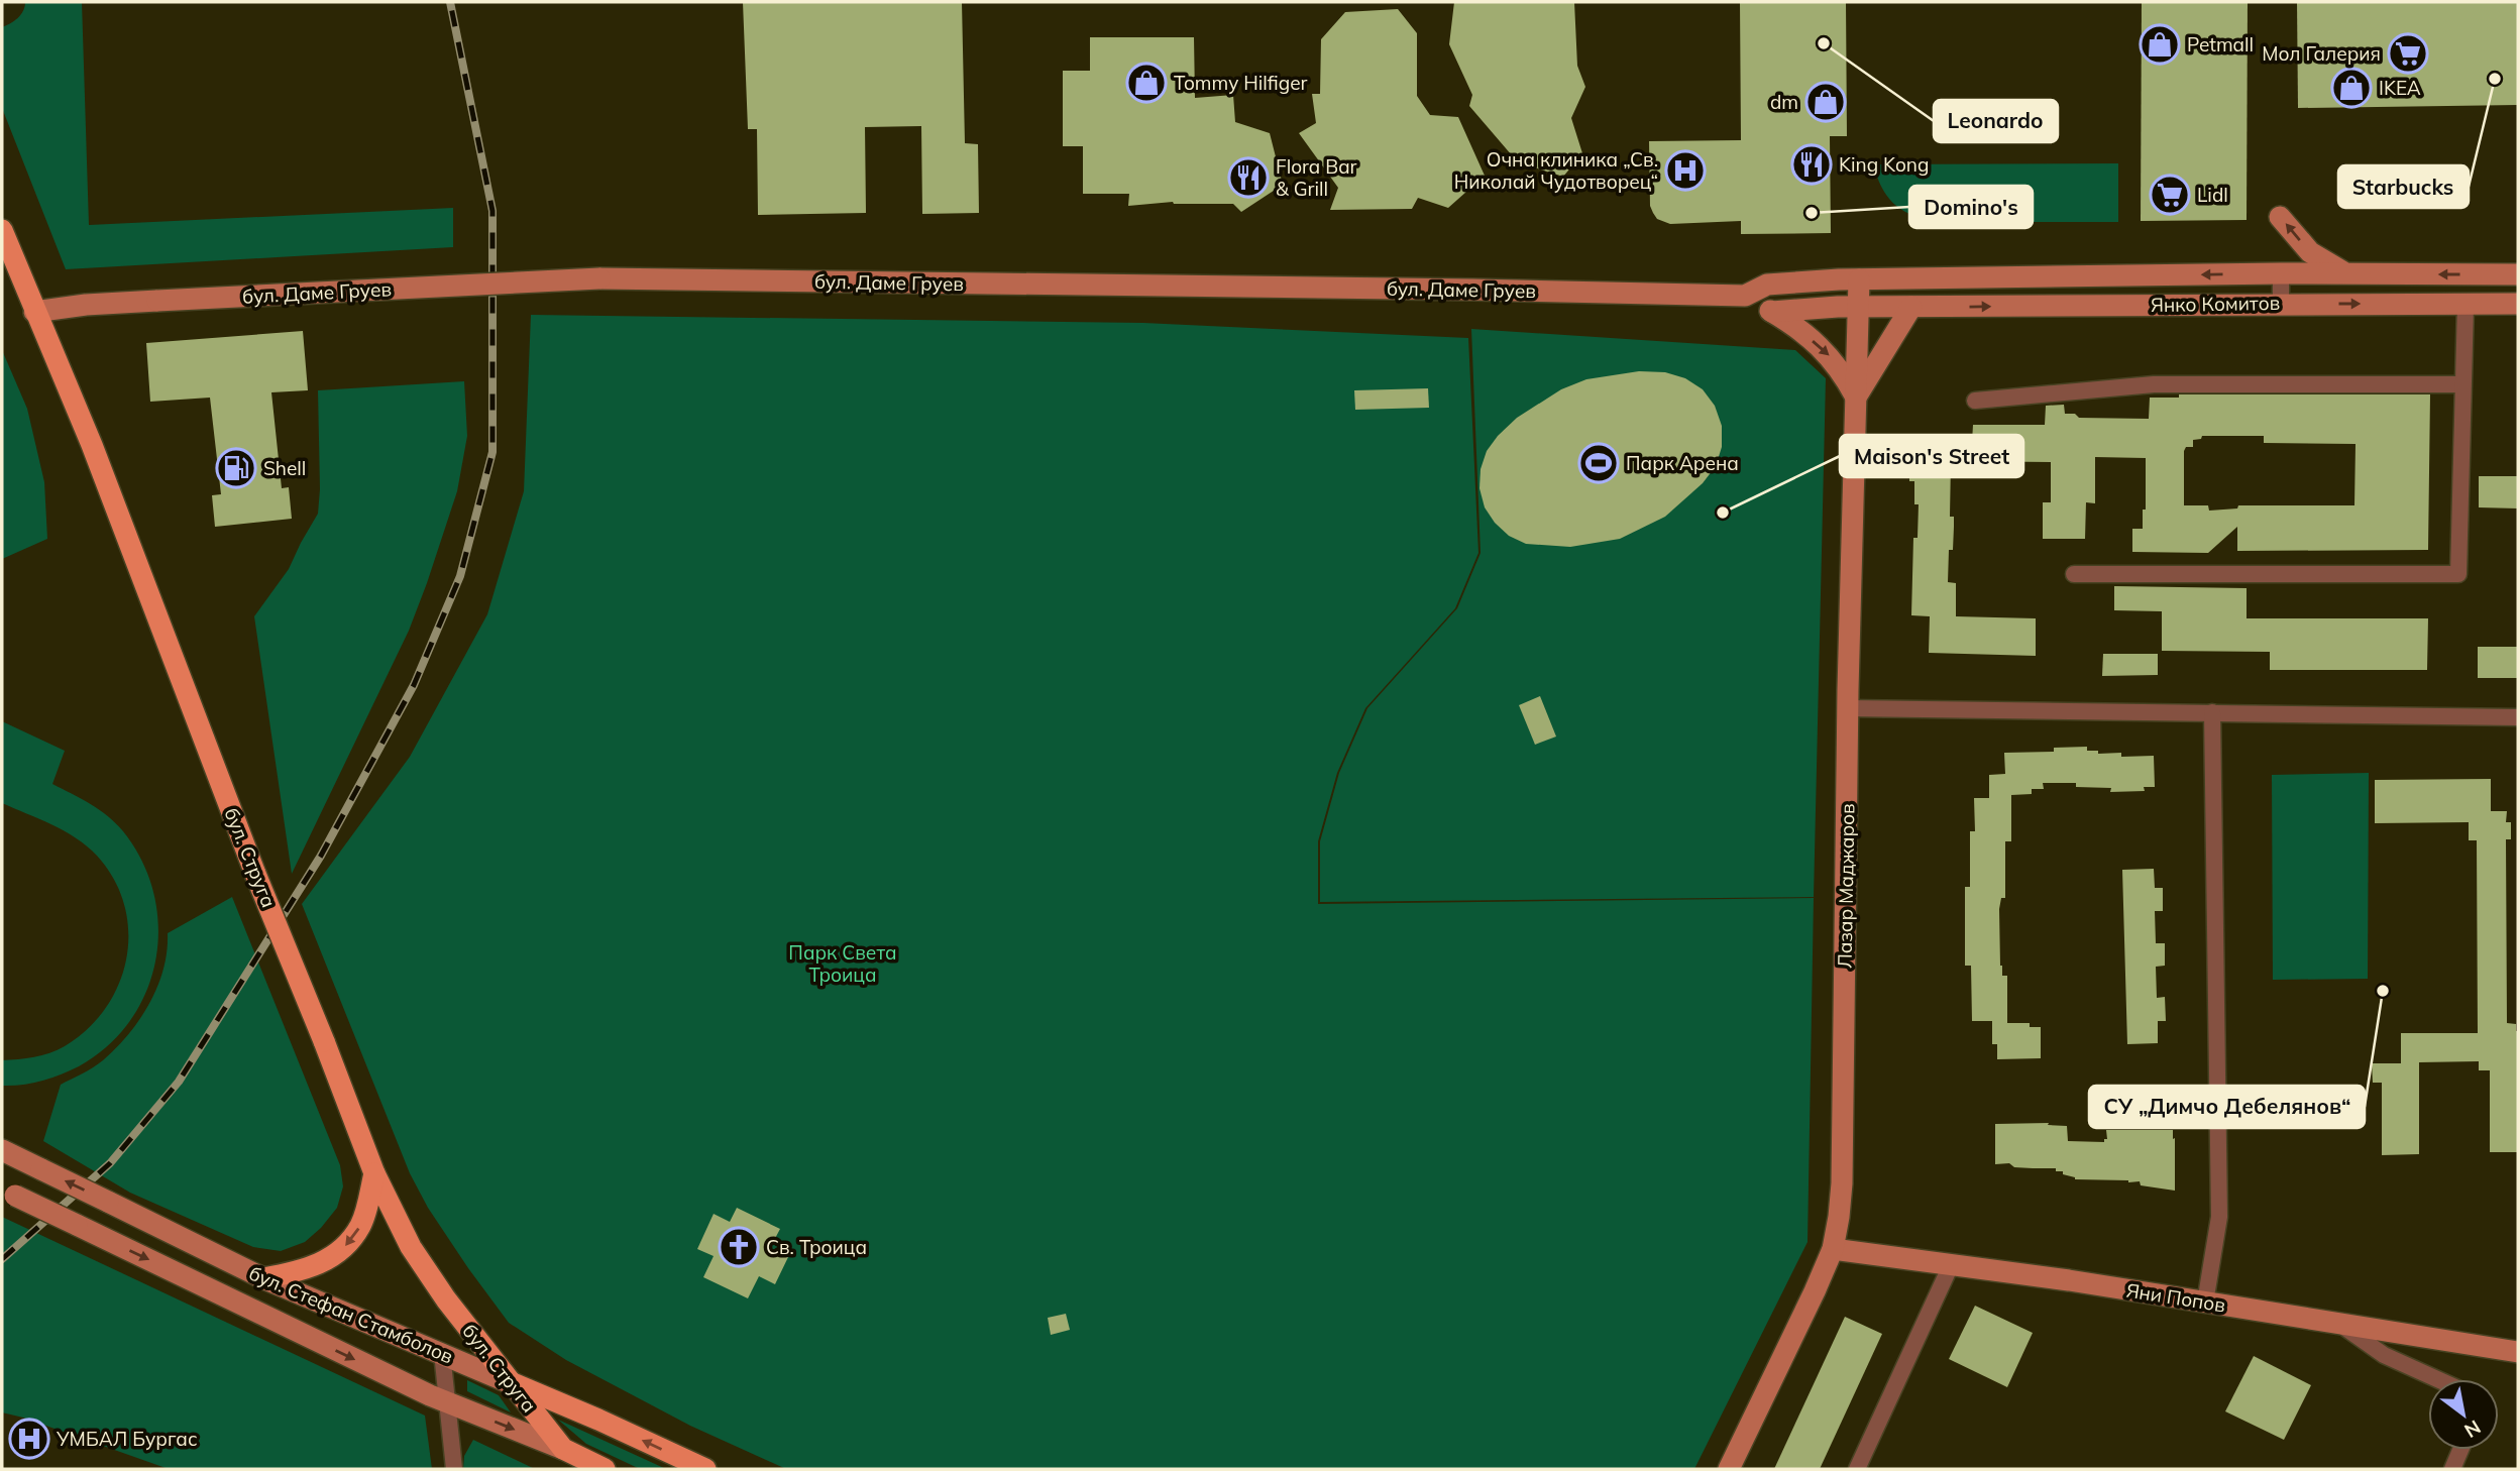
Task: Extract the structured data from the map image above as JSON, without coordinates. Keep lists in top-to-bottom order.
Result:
{
  "streets": {
    "main road": [
      "бул. Даме Груев",
      "Янко Комитов",
      "бул. Струга",
      "Лазар Маджаров",
      "Яни Попов",
      "бул. Стефан Стамболов"
    ]
  },
  "crossings": [
    ["бул. Даме Груев", "Янко Комитов"],
    ["бул. Даме Груев", "бул. Струга"],
    ["бул. Даме Груев", "Лазар Маджаров"],
    ["бул. Струга", "бул. Стефан Стамболов"],
    ["Лазар Маджаров", "Яни Попов"]
  ],
  "parks": ["Парк Света Троица"],
  "places": {
    "other": [
      "Leonardo",
      "Starbucks",
      "Domino's",
      "Maison's Street",
      "СУ „Димчо Дебелянов“"
    ],
    "shop": [
      "Petmall",
      "Tommy Hilfiger",
      "IKEA",
      "dm"
    ],
    "supermarket": ["Мол Галерия", "Lidl"],
    "restaurant": ["King Kong", "Flora Bar & Grill"],
    "hospital": ["Oчна клиника „Св. Николай Чудотворец“", "УМБАЛ Бургас"],
    "sports": ["Парк Арена"],
    "fuel station": ["Shell"],
    "church": ["Св. Троица"]
  },
  "north": "bottom right"
}
